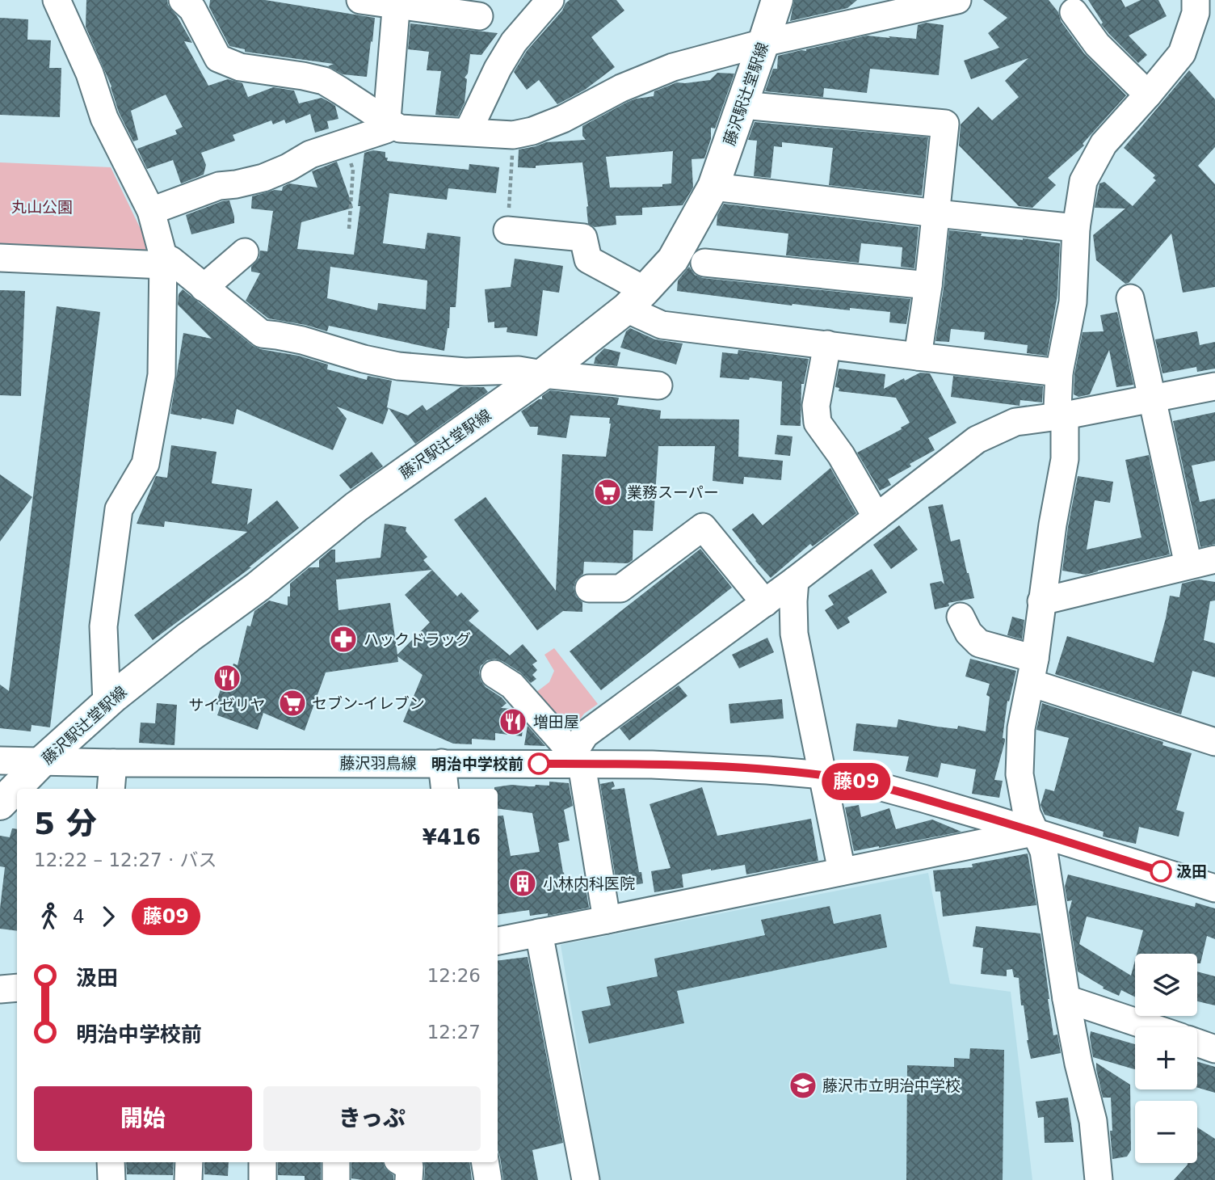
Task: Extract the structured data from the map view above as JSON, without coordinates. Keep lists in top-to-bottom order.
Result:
{
  "streets": {
    "main road": ["藤沢駅辻堂駅線"],
    "street": ["藤沢羽鳥線"]
  },
  "crossings": [
    ["藤沢駅辻堂駅線", "藤沢羽鳥線"]
  ],
  "parks": ["丸山公園"],
  "places": {
    "supermarket": ["業務スーパー", "セブン-イレブン"],
    "pharmacy": ["ハックドラッグ"],
    "restaurant": ["サイゼリヤ", "増田屋"],
    "other": ["明治中学校前", "汲田"],
    "building": ["小林内科医院"],
    "school or university": ["藤沢市立明治中学校"]
  },
  "lines": ["bus line 藤09"],
  "page": {
    "on_map": "藤09",
    "heading": ["5 分", "12:22 – 12:27 · バス", "¥416"],
    "legs": ["4", "藤09"],
    "list": [
      {
        "name": "汲田",
        "value": "12:26"
      },
      {
        "name": "明治中学校前",
        "value": "12:27"
      }
    ],
    "map_buttons": ["+", "−"],
    "buttons": ["開始", "きっぷ"]
  }
}
